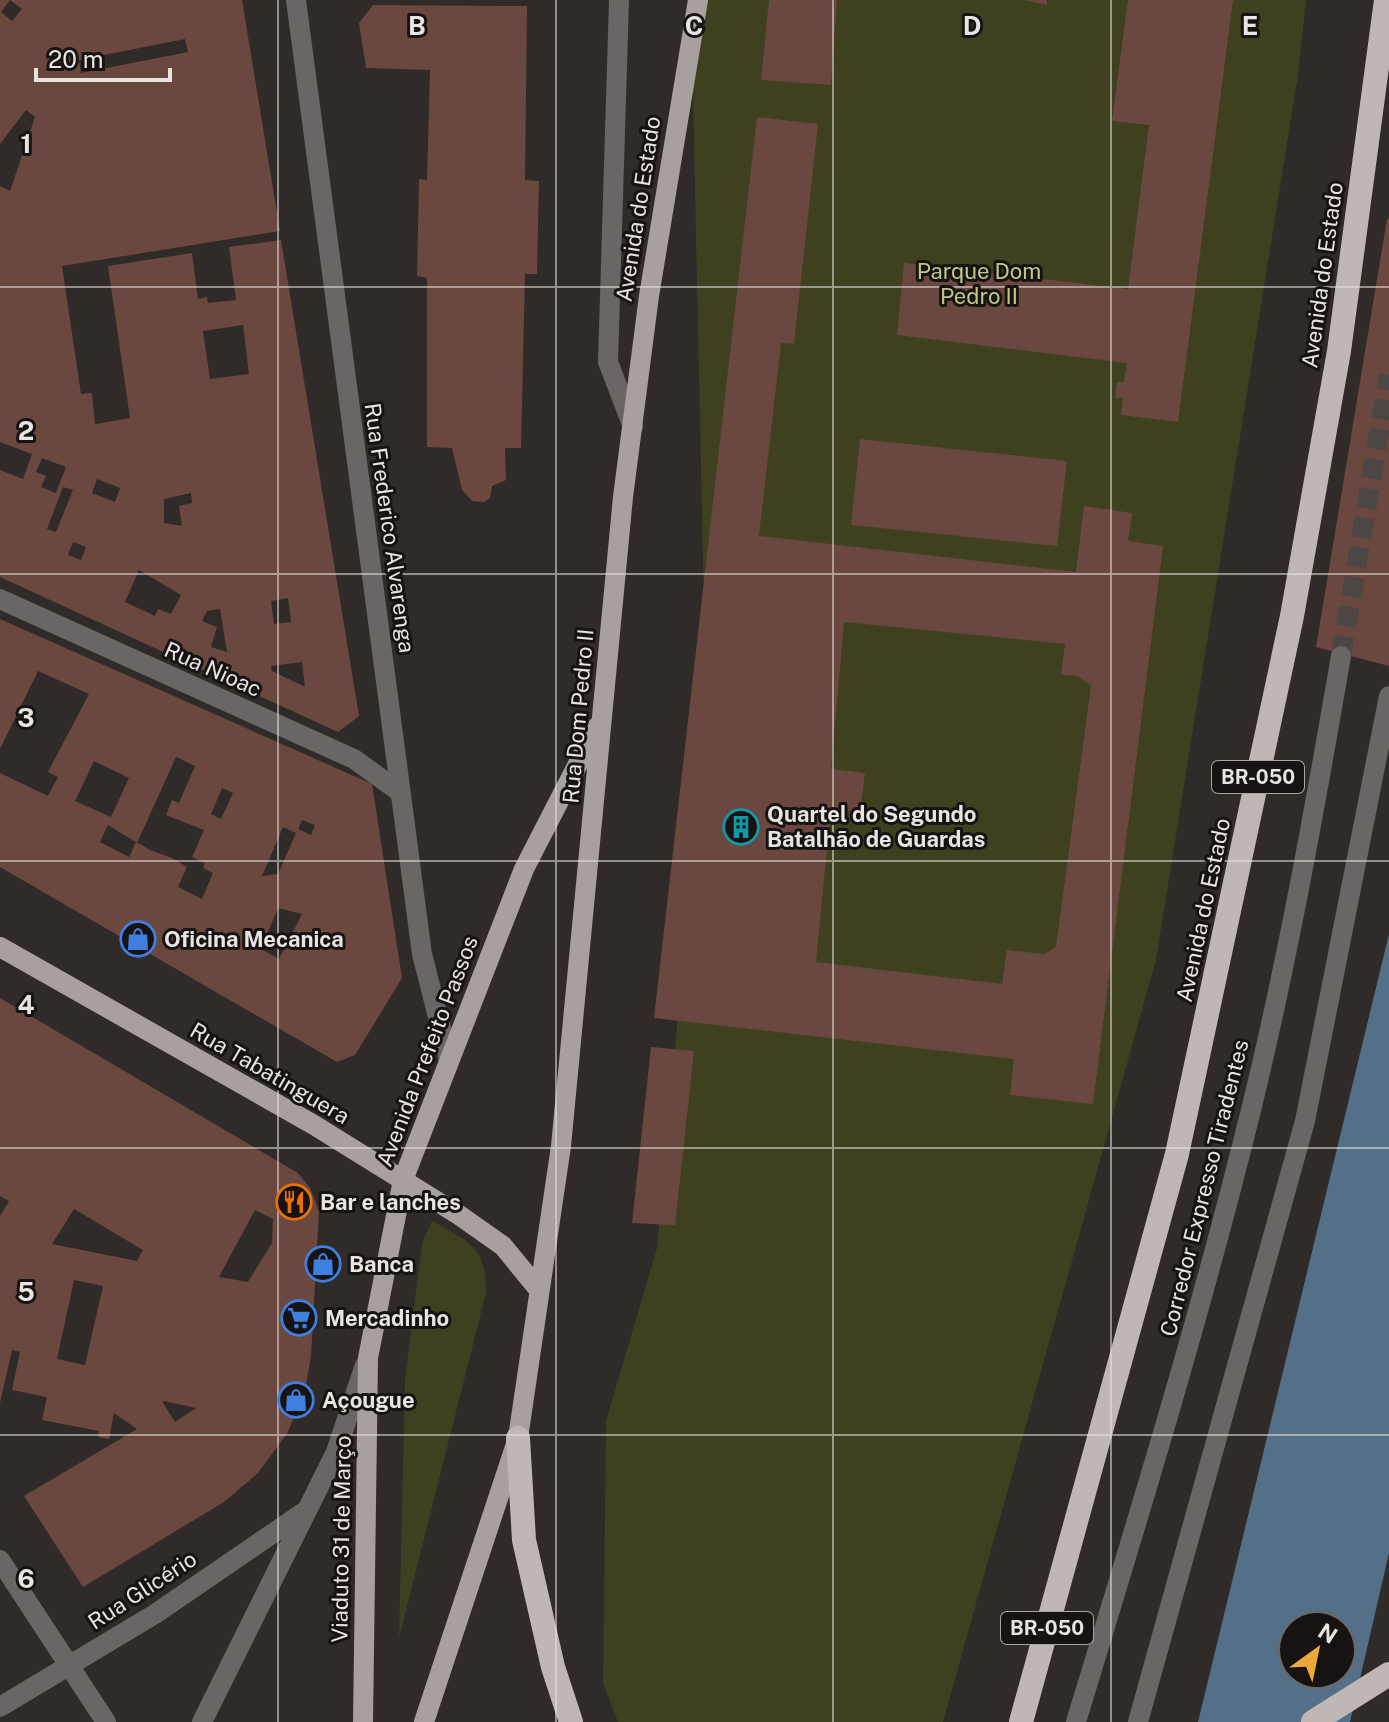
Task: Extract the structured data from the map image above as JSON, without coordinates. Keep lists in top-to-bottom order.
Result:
{
  "streets": {
    "highway": ["Avenida do Estado", "BR-050"],
    "main road": [
      "Rua Dom Pedro II",
      "Avenida Prefeito Passos",
      "Rua Tabatinguera",
      "Viaduto 31 de Março"
    ],
    "street": [
      "Rua Frederico Alvarenga",
      "Rua Nioac",
      "Corredor Expresso Tiradentes",
      "Rua Glicério"
    ]
  },
  "crossings": [
    ["Avenida do Estado", "Rua Dom Pedro II"],
    ["Rua Frederico Alvarenga", "Rua Nioac"],
    ["Rua Frederico Alvarenga", "Avenida Prefeito Passos"],
    ["Rua Dom Pedro II", "Avenida Prefeito Passos"],
    ["Rua Dom Pedro II", "Rua Tabatinguera"],
    ["Avenida Prefeito Passos", "Rua Tabatinguera"],
    ["Avenida Prefeito Passos", "Viaduto 31 de Março"],
    ["Avenida Prefeito Passos", "Rua Glicério"]
  ],
  "parks": ["Parque Dom Pedro II"],
  "places": {
    "building": ["Quartel do Segundo Batalhão de Guardas"],
    "shop": ["Oficina Mecanica", "Banca", "Açougue"],
    "restaurant": ["Bar e lanches"],
    "supermarket": ["Mercadinho"]
  },
  "scale_bar": "20 m",
  "north": "top right",
  "grid": {
    "columns": [
      "B",
      "C",
      "D",
      "E"
    ],
    "rows": [
      "1",
      "2",
      "3",
      "4",
      "5",
      "6"
    ]
  }
}
